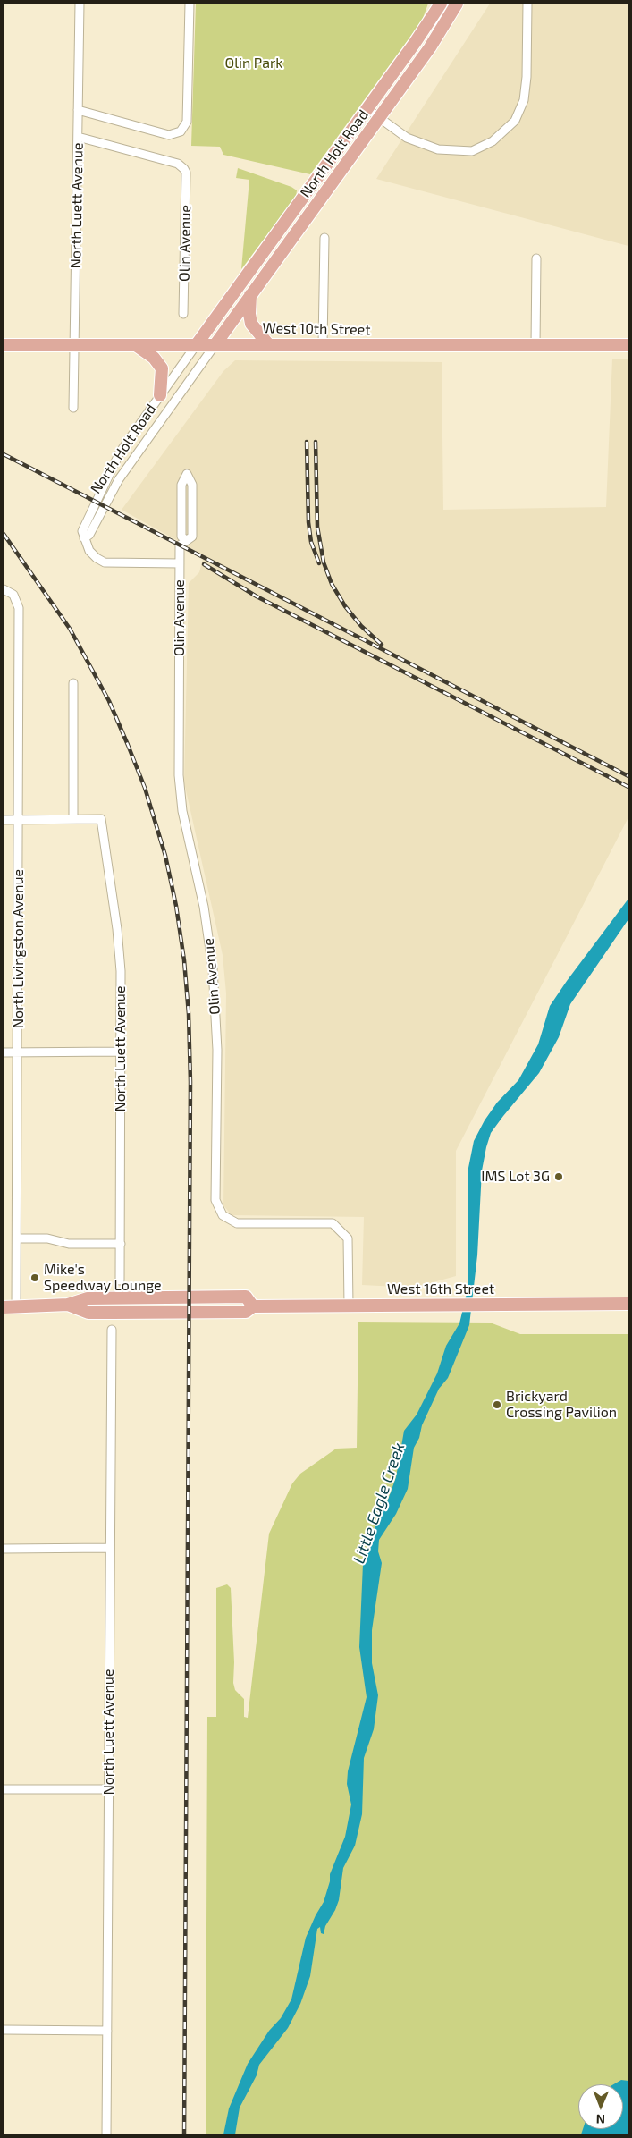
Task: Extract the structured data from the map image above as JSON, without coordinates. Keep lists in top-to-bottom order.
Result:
{
  "streets": {
    "main road": ["North Holt Road", "West 10th Street", "West 16th Street"],
    "street": ["North Luett Avenue", "Olin Avenue", "North Livingston Avenue"]
  },
  "crossings": [
    ["North Holt Road", "West 10th Street"],
    ["North Luett Avenue", "Olin Avenue"],
    ["North Luett Avenue", "West 10th Street"],
    ["Olin Avenue", "West 16th Street"],
    ["North Livingston Avenue", "West 16th Street"]
  ],
  "water": ["Little Eagle Creek"],
  "parks": ["Olin Park"],
  "places": ["IMS Lot 3G", "Mike's Speedway Lounge", "Brickyard Crossing Pavilion"],
  "north": "bottom"
}
